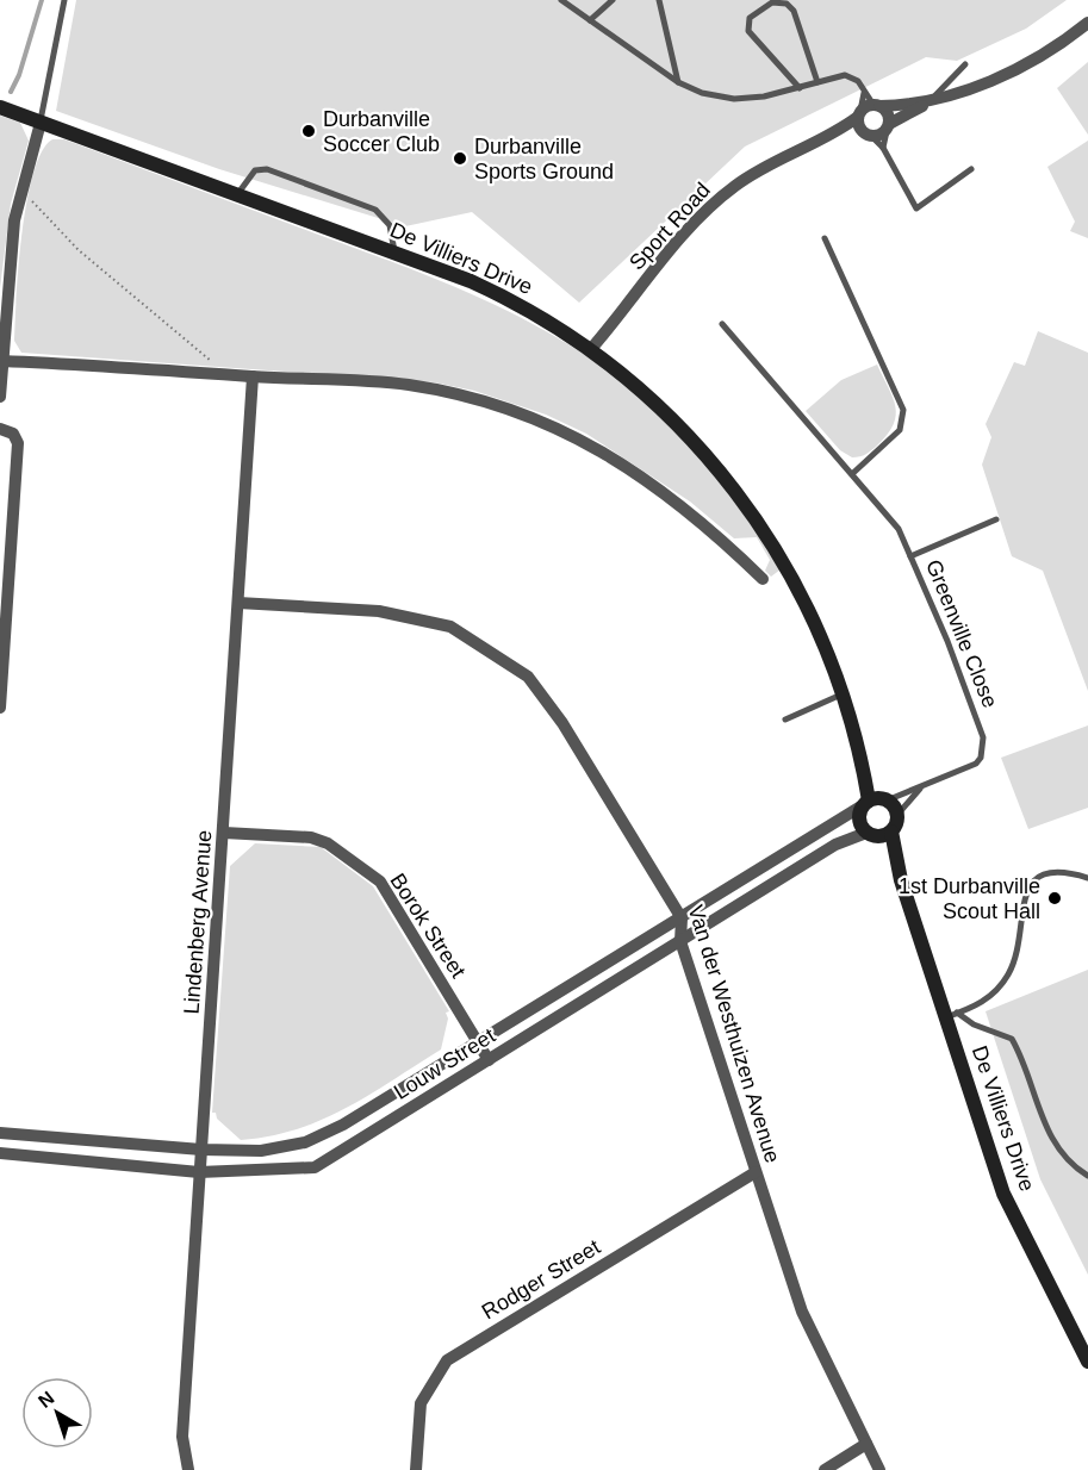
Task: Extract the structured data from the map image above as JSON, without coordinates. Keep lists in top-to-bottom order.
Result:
{
  "streets": {
    "street": [
      "Sport Road",
      "De Villiers Drive",
      "Lindenberg Avenue",
      "Borok Street",
      "Van der Westhuizen Avenue",
      "Louw Street",
      "Rodger Street"
    ],
    "lane": ["Greenville Close"]
  },
  "crossings": [
    ["Sport Road", "De Villiers Drive"],
    ["De Villiers Drive", "Greenville Close"],
    ["De Villiers Drive", "Louw Street"],
    ["Greenville Close", "Louw Street"],
    ["Lindenberg Avenue", "Borok Street"],
    ["Lindenberg Avenue", "Van der Westhuizen Avenue"],
    ["Lindenberg Avenue", "Louw Street"],
    ["Borok Street", "Louw Street"],
    ["Van der Westhuizen Avenue", "Louw Street"],
    ["Van der Westhuizen Avenue", "Rodger Street"]
  ],
  "places": ["Durbanville Soccer Club", "Durbanville Sports Ground", "1st Durbanville Scout Hall"],
  "north": "top left"
}
